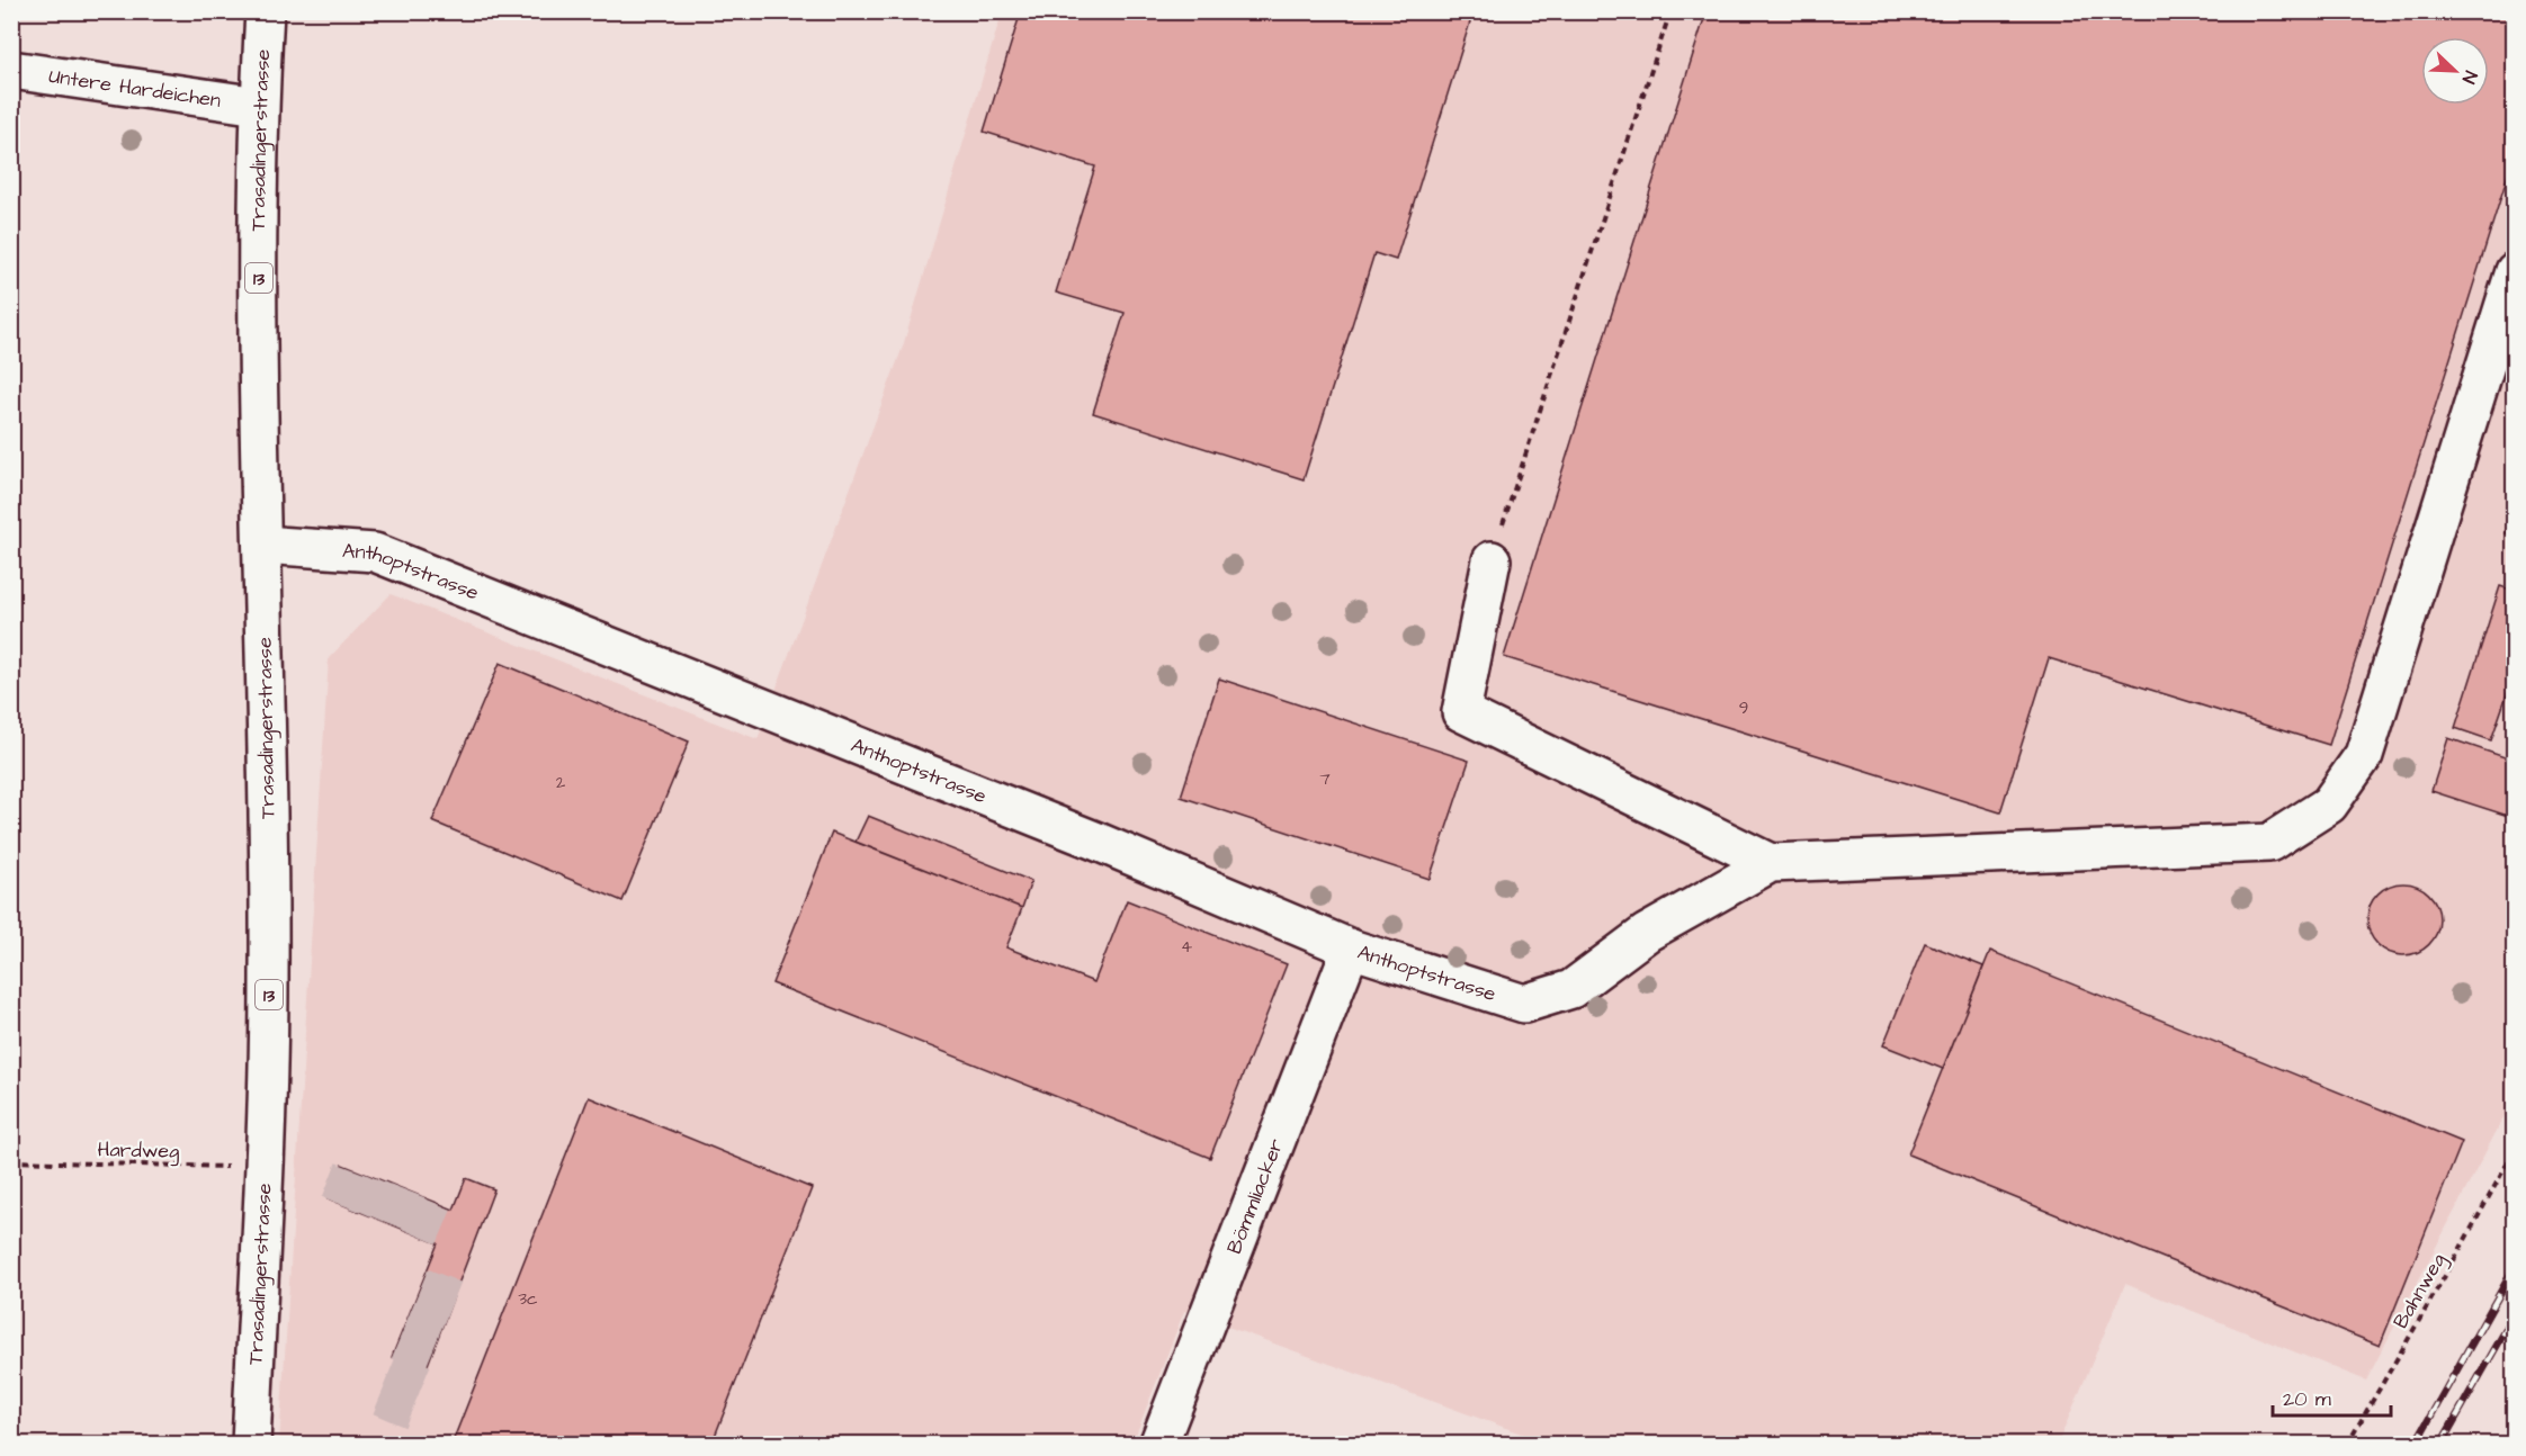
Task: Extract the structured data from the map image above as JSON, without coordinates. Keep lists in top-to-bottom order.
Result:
{
  "streets": {
    "main road": [
      "Untere Hardeichen",
      "Trasadingerstrasse",
      "13",
      "Anthoptstrasse",
      "Bömmliacker"
    ],
    "path": ["Hardweg", "Bahnweg"]
  },
  "crossings": [
    ["Untere Hardeichen", "Trasadingerstrasse"],
    ["Trasadingerstrasse", "Anthoptstrasse"],
    ["Trasadingerstrasse", "Hardweg"],
    ["Anthoptstrasse", "Bömmliacker"]
  ],
  "house_numbers": [
    "9",
    "7",
    "2",
    "4",
    "3c"
  ],
  "scale_bar": "20 m",
  "north": "bottom right"
}
